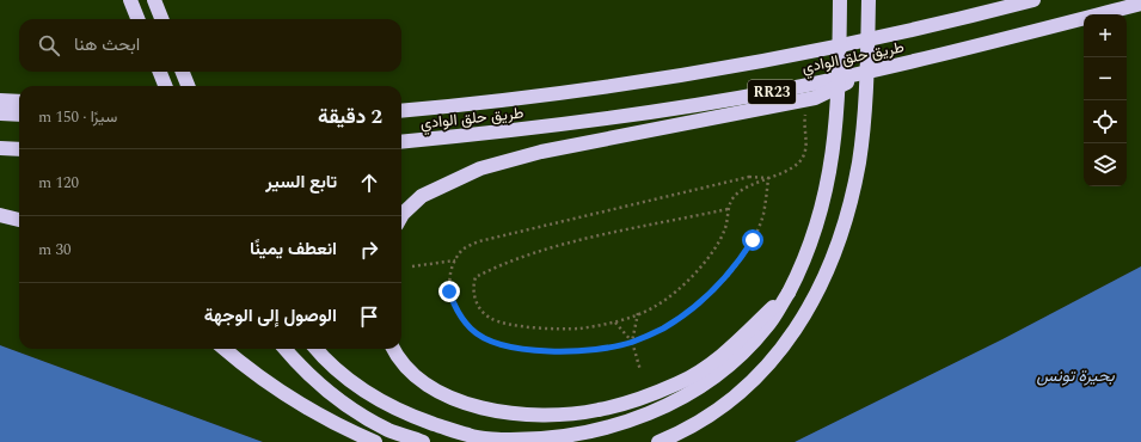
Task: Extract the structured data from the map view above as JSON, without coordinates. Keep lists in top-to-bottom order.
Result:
{
  "streets": {
    "highway": ["طريق حلق الوادي", "RR23"]
  },
  "water": ["بحيرة تونس"],
  "page": {
    "map_buttons": ["+", "−"],
    "search": "ابحث هنا",
    "heading": ["2 دقيقة", "سيرًا · 150 m"],
    "list": [
      ["تابع السير", "120 m"],
      ["انعطف يمينًا", "30 m"],
      "الوصول إلى الوجهة"
    ]
  }
}
